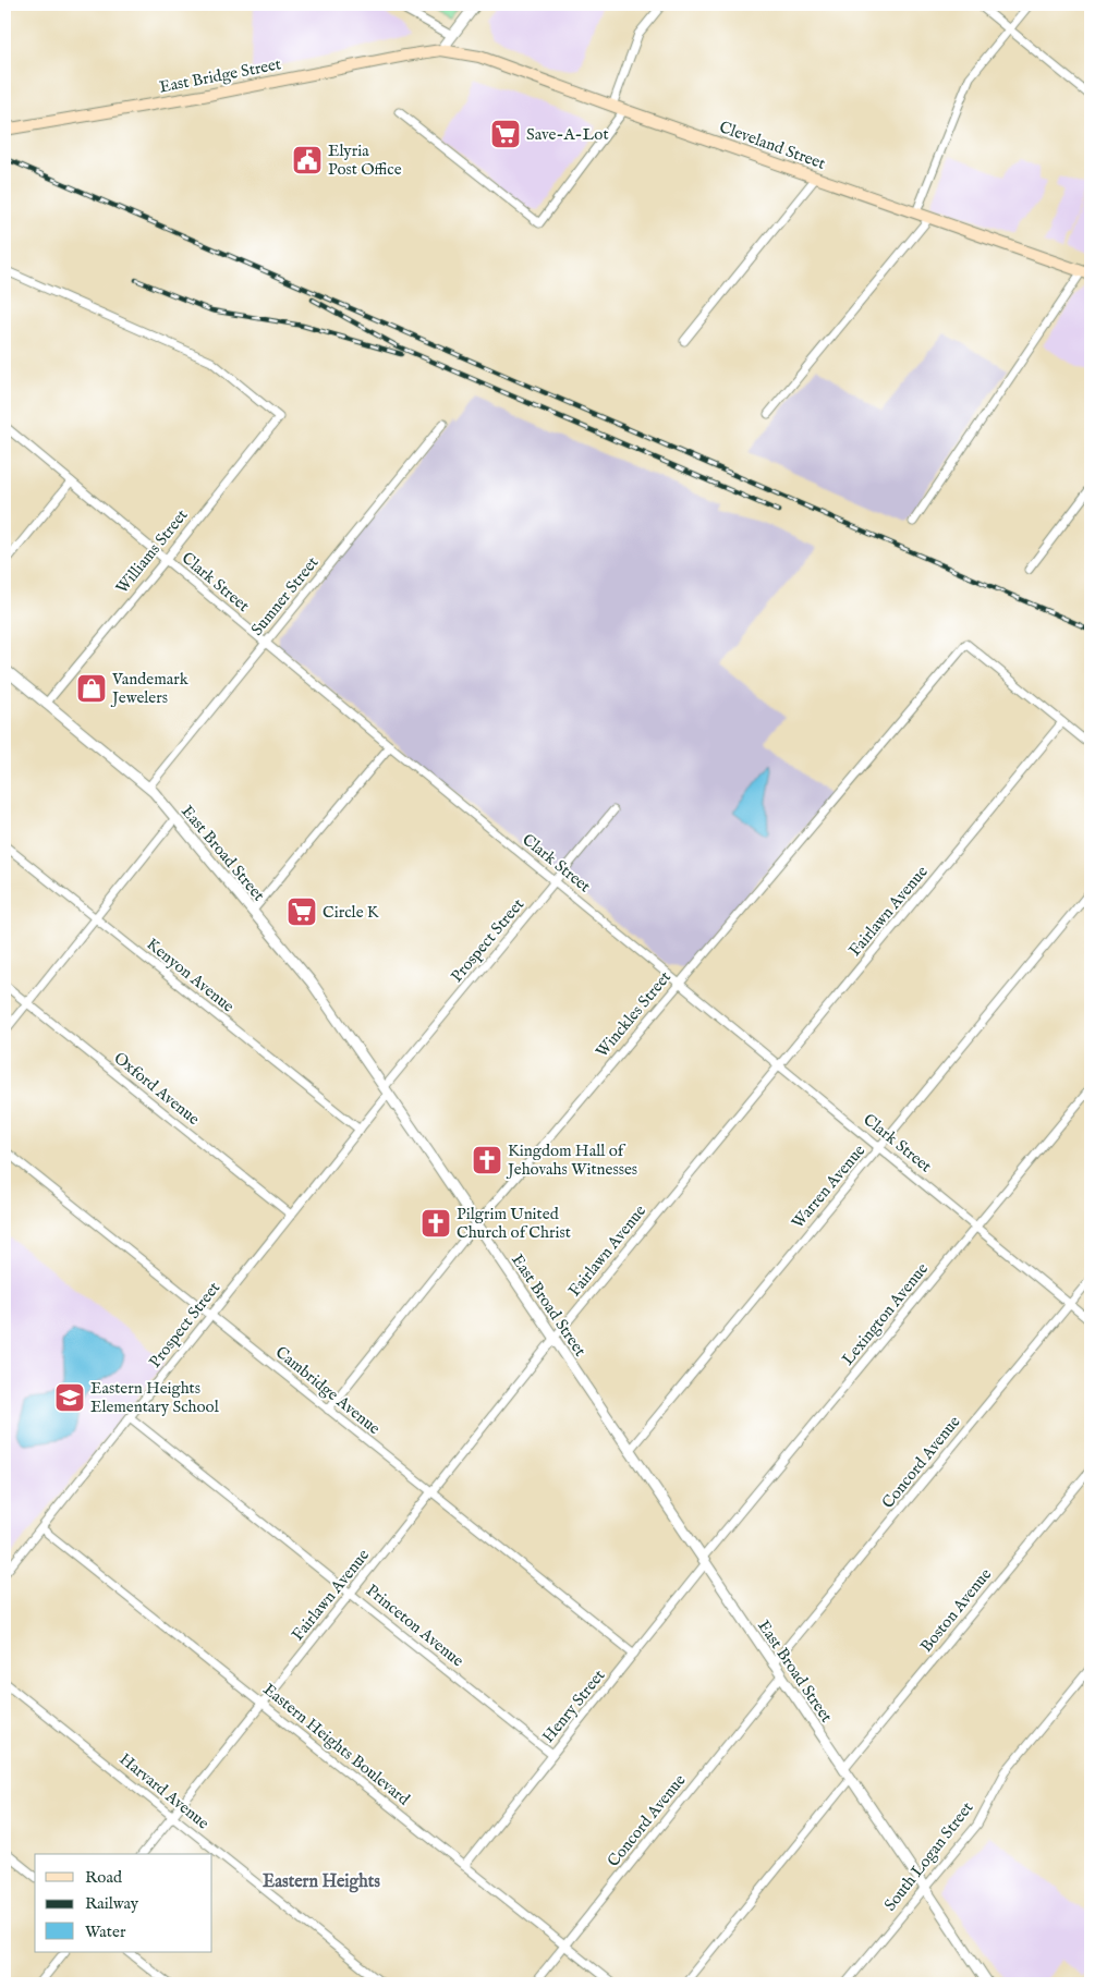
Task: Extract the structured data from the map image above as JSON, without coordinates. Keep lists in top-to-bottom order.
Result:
{
  "streets": {
    "main road": ["East Bridge Street", "Cleveland Street"],
    "street": [
      "Williams Street",
      "Clark Street",
      "Sumner Street",
      "East Broad Street",
      "Fairlawn Avenue",
      "Prospect Street",
      "Kenyon Avenue",
      "Winckles Street",
      "Oxford Avenue",
      "Warren Avenue",
      "Lexington Avenue",
      "Cambridge Avenue",
      "Concord Avenue",
      "Boston Avenue",
      "Princeton Avenue",
      "Henry Street",
      "Eastern Heights Boulevard",
      "Harvard Avenue",
      "South Logan Street"
    ]
  },
  "crossings": [
    ["East Bridge Street", "Cleveland Street"],
    ["Williams Street", "Clark Street"],
    ["Williams Street", "East Broad Street"],
    ["Clark Street", "Sumner Street"],
    ["Clark Street", "Fairlawn Avenue"],
    ["Clark Street", "Prospect Street"],
    ["Clark Street", "Winckles Street"],
    ["Clark Street", "Warren Avenue"],
    ["Clark Street", "Lexington Avenue"],
    ["Clark Street", "Concord Avenue"],
    ["Sumner Street", "East Broad Street"],
    ["East Broad Street", "Fairlawn Avenue"],
    ["East Broad Street", "Prospect Street"],
    ["East Broad Street", "Winckles Street"],
    ["East Broad Street", "Warren Avenue"],
    ["East Broad Street", "Lexington Avenue"],
    ["East Broad Street", "Concord Avenue"],
    ["East Broad Street", "Boston Avenue"],
    ["East Broad Street", "Henry Street"],
    ["East Broad Street", "South Logan Street"],
    ["Fairlawn Avenue", "Winckles Street"],
    ["Fairlawn Avenue", "Cambridge Avenue"],
    ["Fairlawn Avenue", "Princeton Avenue"],
    ["Fairlawn Avenue", "Eastern Heights Boulevard"],
    ["Fairlawn Avenue", "Harvard Avenue"],
    ["Prospect Street", "Kenyon Avenue"],
    ["Prospect Street", "Oxford Avenue"],
    ["Prospect Street", "Cambridge Avenue"],
    ["Prospect Street", "Princeton Avenue"],
    ["Prospect Street", "Eastern Heights Boulevard"],
    ["Winckles Street", "Cambridge Avenue"],
    ["Lexington Avenue", "Henry Street"],
    ["Cambridge Avenue", "Henry Street"],
    ["Concord Avenue", "Eastern Heights Boulevard"],
    ["Princeton Avenue", "Henry Street"],
    ["Henry Street", "Eastern Heights Boulevard"]
  ],
  "districts": ["Eastern Heights"],
  "places": {
    "supermarket": ["Save-A-Lot", "Circle K"],
    "public building": ["Elyria Post Office"],
    "shop": ["Vandemark Jewelers"],
    "church": ["Kingdom Hall of Jehovahs Witnesses", "Pilgrim United Church of Christ"],
    "school or university": ["Eastern Heights Elementary School"]
  },
  "legend": ["Road", "Railway", "Water"]
}
